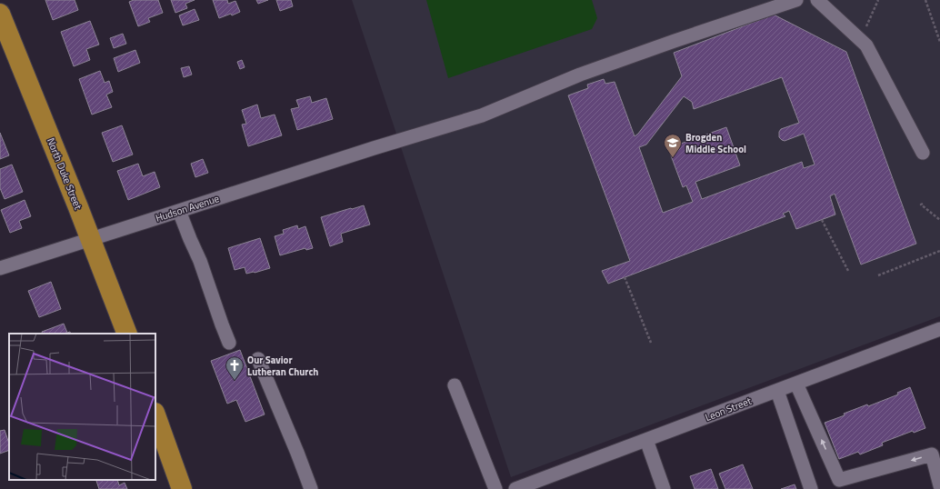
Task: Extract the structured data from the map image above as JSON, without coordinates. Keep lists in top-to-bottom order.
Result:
{
  "streets": {
    "highway": ["North Duke Street"],
    "street": ["Hudson Avenue", "Leon Street"]
  },
  "crossings": [
    ["North Duke Street", "Hudson Avenue"]
  ],
  "places": {
    "school or university": ["Brogden Middle School"],
    "church": ["Our Savior Lutheran Church"]
  }
}
